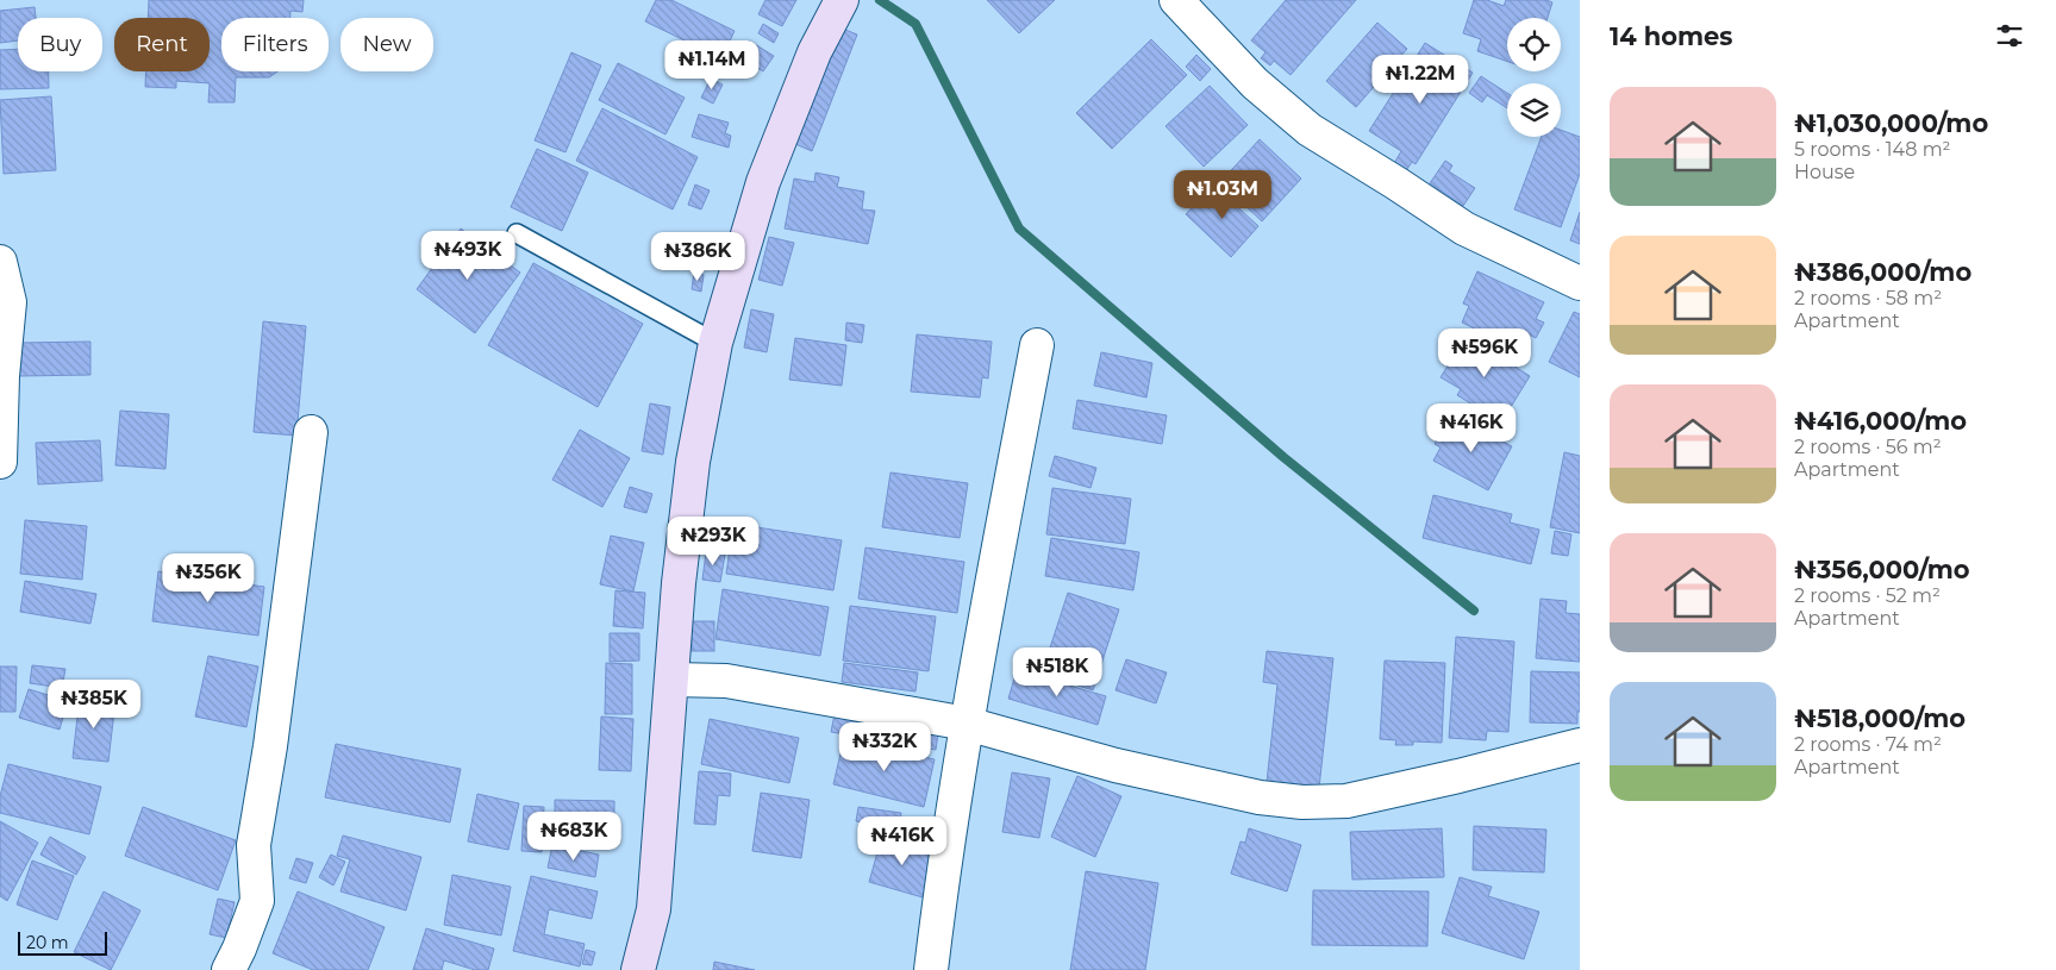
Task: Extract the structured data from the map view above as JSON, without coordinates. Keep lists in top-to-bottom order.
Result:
{
  "scale_bar": "20 m",
  "page": {
    "heading": "14 homes",
    "chip": [
      "Buy",
      "Rent",
      "Filters",
      "New"
    ],
    "price": [
      "₦1.14M",
      "₦1.22M",
      "₦1.03M",
      "₦493K",
      "₦386K",
      "₦596K",
      "₦416K",
      "₦293K",
      "₦356K",
      "₦518K",
      "₦385K",
      "₦332K",
      "₦683K",
      "₦416K"
    ],
    "list": [
      {
        "name": "₦1,030,000/mo",
        "note": "5 rooms · 148 m² · House"
      },
      {
        "name": "₦386,000/mo",
        "note": "2 rooms · 58 m² · Apartment"
      },
      {
        "name": "₦416,000/mo",
        "note": "2 rooms · 56 m² · Apartment"
      },
      {
        "name": "₦356,000/mo",
        "note": "2 rooms · 52 m² · Apartment"
      },
      {
        "name": "₦518,000/mo",
        "note": "2 rooms · 74 m² · Apartment"
      }
    ],
    "scale": "20 m"
  }
}
